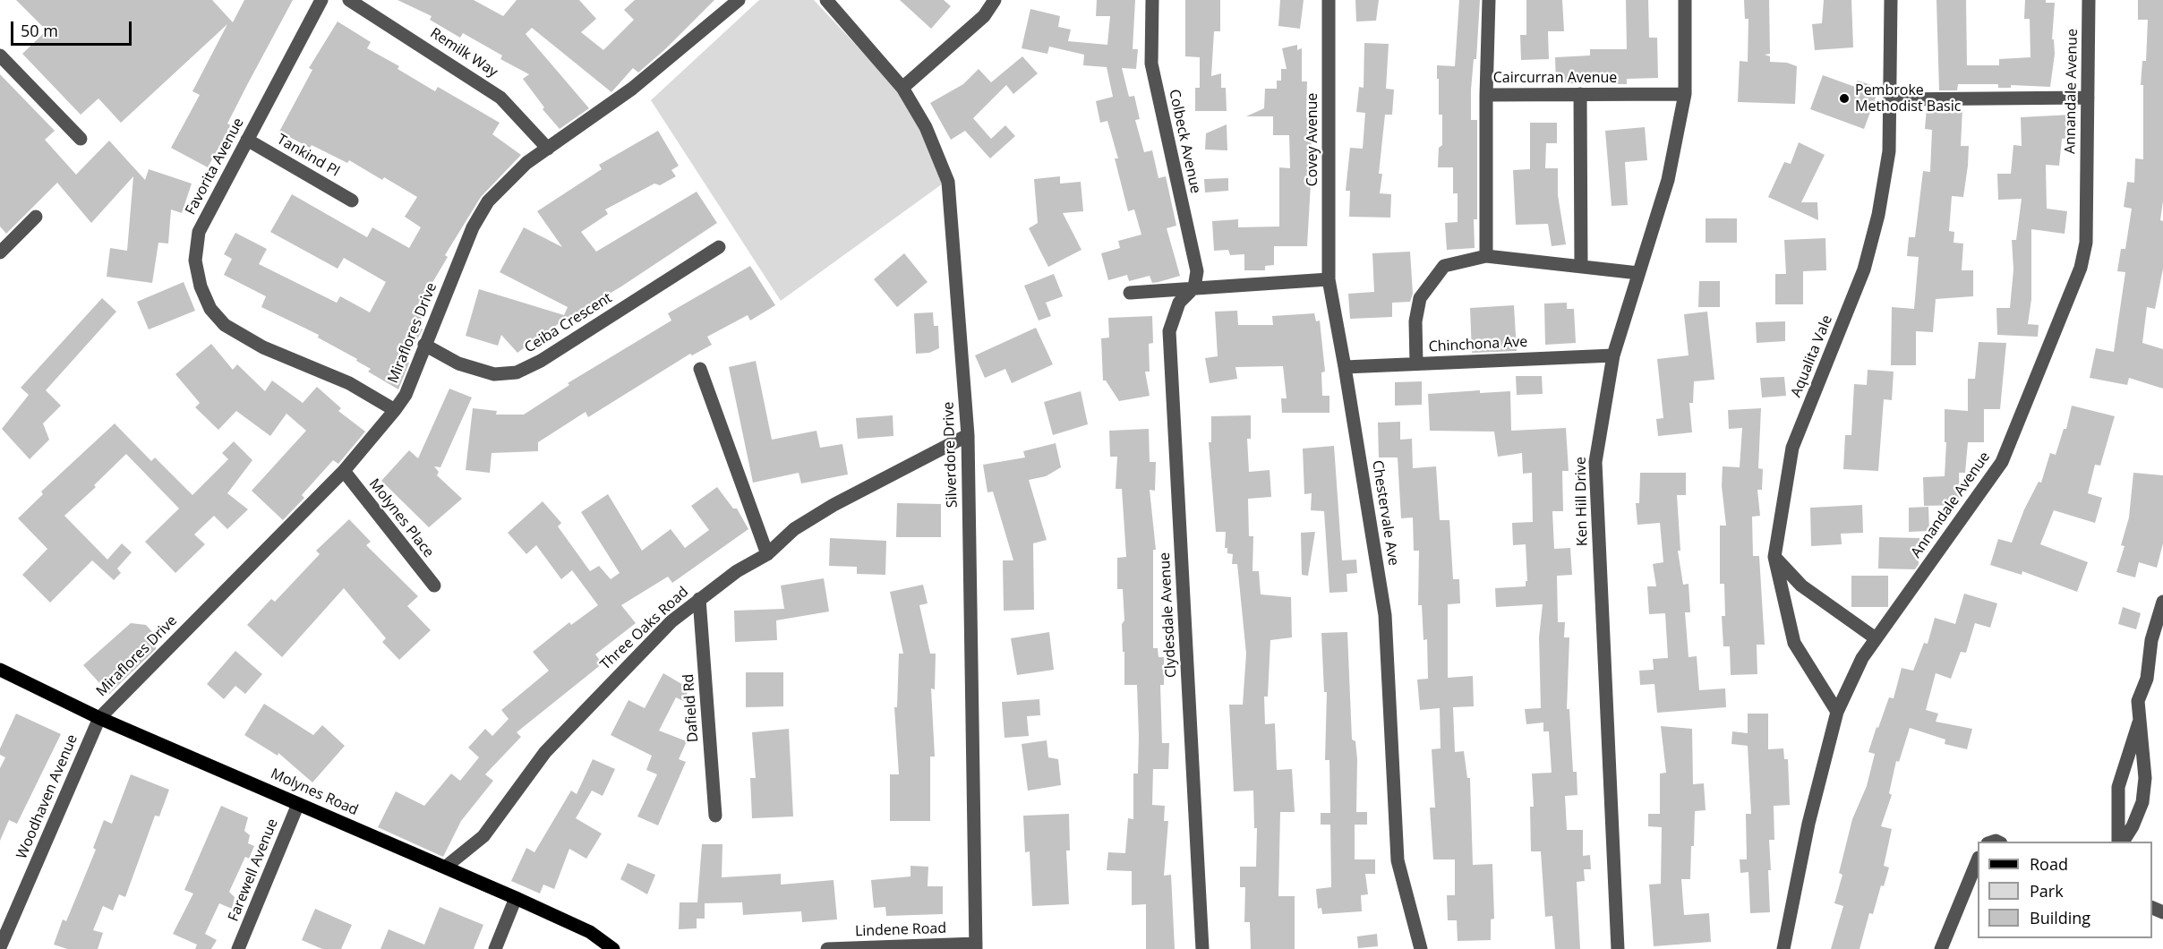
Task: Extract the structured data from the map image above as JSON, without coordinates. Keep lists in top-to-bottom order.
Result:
{
  "streets": {
    "main road": ["Molynes Road"],
    "street": [
      "Remilk Way",
      "Caircurran Avenue",
      "Annandale Avenue",
      "Covey Avenue",
      "Colbeck Avenue",
      "Tankind Pl",
      "Favorita Avenue",
      "Ceiba Crescent",
      "Miraflores Drive",
      "Chinchona Ave",
      "Aqualita Vale",
      "Silverdore Drive",
      "Ken Hill Drive",
      "Chestervale Ave",
      "Molynes Place",
      "Clydesdale Avenue",
      "Three Oaks Road",
      "Dafield Rd",
      "Woodhaven Avenue",
      "Farewell Avenue",
      "Lindene Road"
    ]
  },
  "crossings": [
    ["Remilk Way", "Miraflores Drive"],
    ["Caircurran Avenue", "Ken Hill Drive"],
    ["Annandale Avenue", "Aqualita Vale"],
    ["Covey Avenue", "Chestervale Ave"],
    ["Colbeck Avenue", "Clydesdale Avenue"],
    ["Tankind Pl", "Favorita Avenue"],
    ["Favorita Avenue", "Miraflores Drive"],
    ["Ceiba Crescent", "Miraflores Drive"],
    ["Miraflores Drive", "Molynes Place"],
    ["Miraflores Drive", "Molynes Road"],
    ["Miraflores Drive", "Woodhaven Avenue"],
    ["Chinchona Ave", "Ken Hill Drive"],
    ["Chinchona Ave", "Chestervale Ave"],
    ["Silverdore Drive", "Three Oaks Road"],
    ["Silverdore Drive", "Lindene Road"],
    ["Three Oaks Road", "Dafield Rd"],
    ["Three Oaks Road", "Molynes Road"],
    ["Molynes Road", "Woodhaven Avenue"],
    ["Molynes Road", "Farewell Avenue"]
  ],
  "places": ["Pembroke Methodist Basic"],
  "legend": ["Road", "Park", "Building"],
  "scale_bar": "50 m"
}
